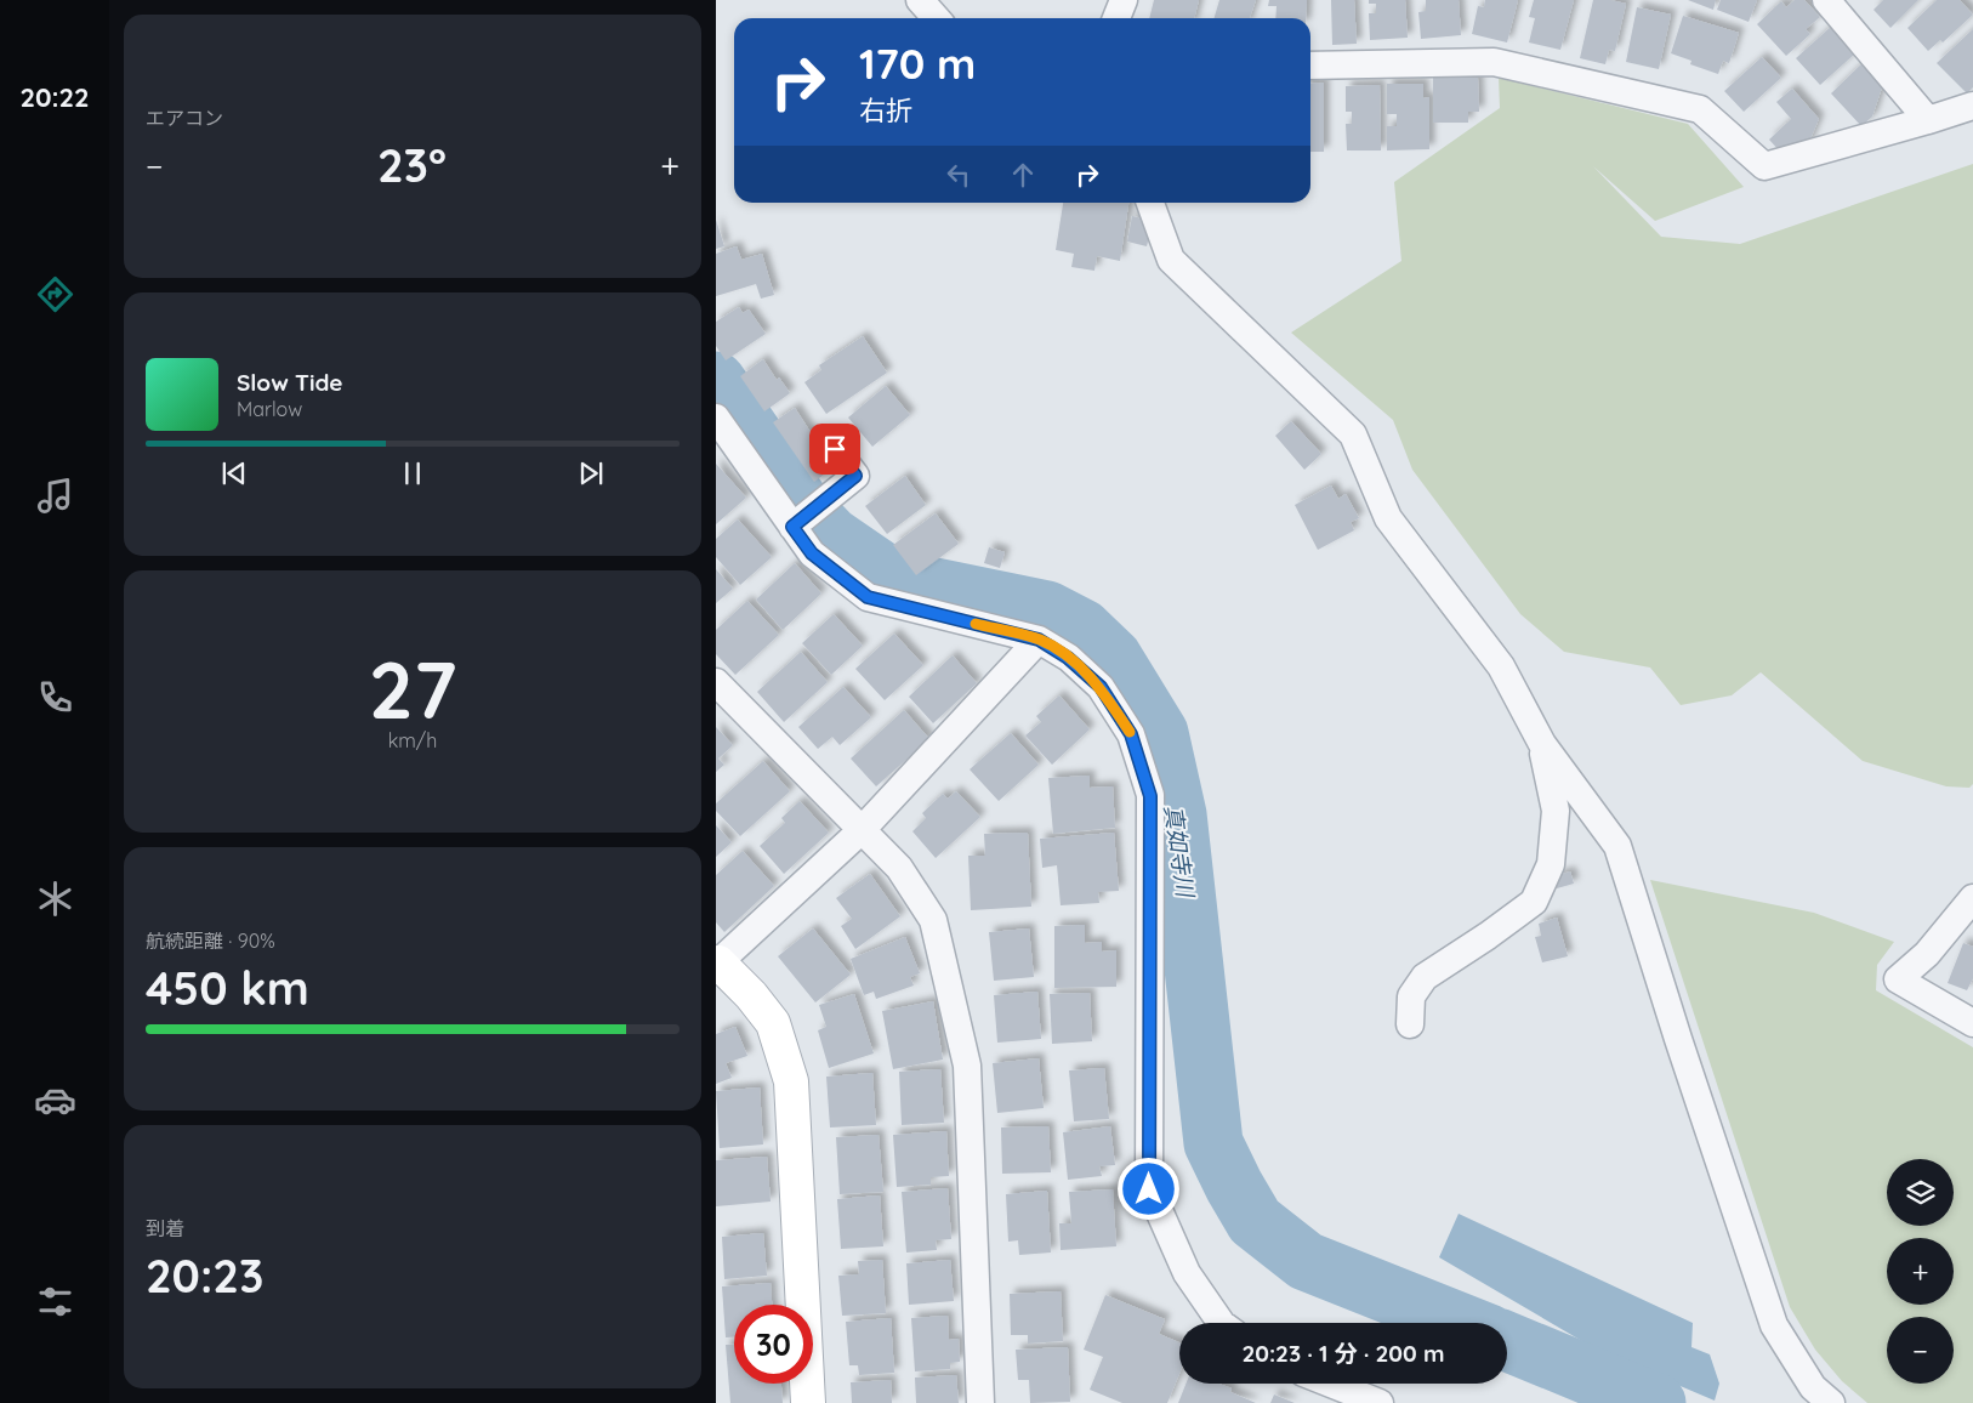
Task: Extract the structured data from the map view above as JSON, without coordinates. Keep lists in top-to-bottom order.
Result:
{
  "water": ["真如寺川"],
  "page": {
    "tabs": "20:22",
    "tile": [
      "エアコン",
      ["27", "km/h"],
      ["航続距離 · 90%", "450 km"],
      ["到着", "20:23"]
    ],
    "turn": ["170 m", "右折"],
    "heat": ["−", "23°", "+"],
    "song": ["Slow Tide", "Marlow"],
    "map_buttons": ["+", "−"],
    "limit": "30",
    "trip": "20:23 · 1 分 · 200 m"
  }
}
